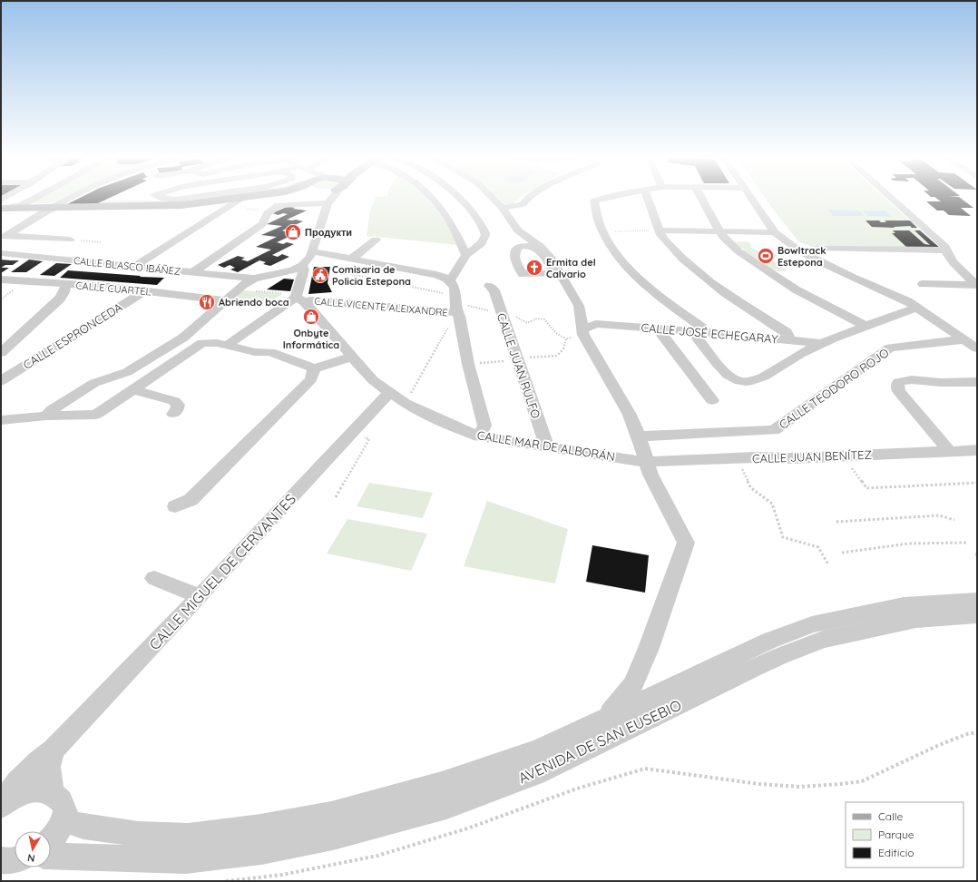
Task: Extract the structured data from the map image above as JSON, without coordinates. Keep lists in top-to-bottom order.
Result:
{
  "streets": {
    "street": [
      "CALLE BLASCO IBÁÑEZ",
      "CALLE CUARTEL",
      "CALLE VICENTE ALEIXANDRE",
      "CALLE JOSÉ ECHEGARAY",
      "CALLE ESPRONCEDA",
      "CALLE JUAN RULFO",
      "CALLE TEODORO ROJO",
      "CALLE MAR DE ALBORÁN",
      "CALLE JUAN BENÍTEZ",
      "CALLE MIGUEL DE CERVANTES",
      "AVENIDA DE SAN EUSEBIO"
    ]
  },
  "crossings": [
    ["CALLE BLASCO IBÁÑEZ", "CALLE ESPRONCEDA"],
    ["CALLE CUARTEL", "CALLE ESPRONCEDA"],
    ["CALLE VICENTE ALEIXANDRE", "CALLE MAR DE ALBORÁN"],
    ["CALLE JUAN RULFO", "CALLE MAR DE ALBORÁN"],
    ["CALLE MAR DE ALBORÁN", "CALLE JUAN BENÍTEZ"],
    ["CALLE MAR DE ALBORÁN", "CALLE MIGUEL DE CERVANTES"]
  ],
  "places": {
    "shop": ["Продукти", "Onbyte Informática"],
    "sports": ["Bowltrack Estepona"],
    "church": ["Ermita del Calvario"],
    "public building": ["Comisaria de Policia Estepona"],
    "restaurant": ["Abriendo boca"]
  },
  "legend": ["Calle", "Parque", "Edificio"],
  "north": "bottom"
}
